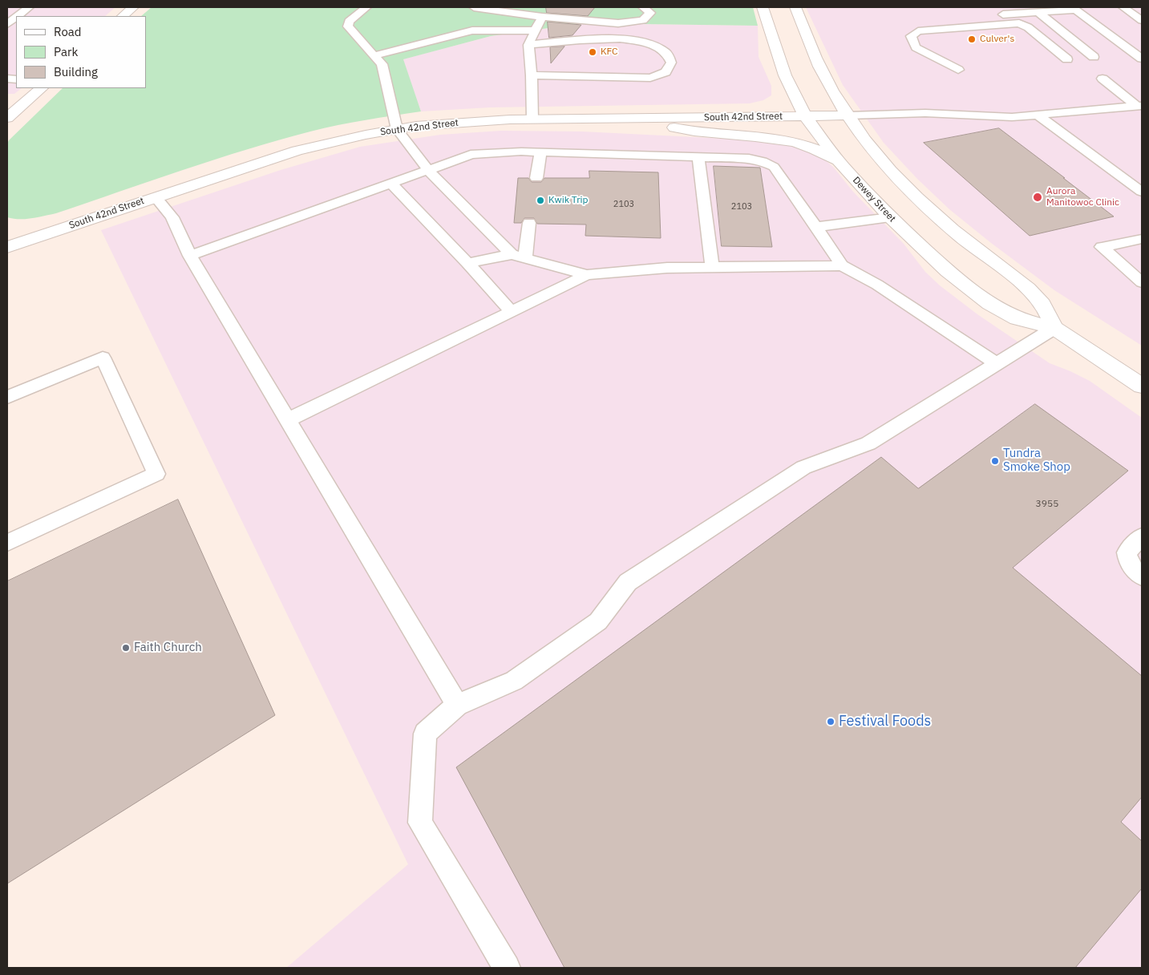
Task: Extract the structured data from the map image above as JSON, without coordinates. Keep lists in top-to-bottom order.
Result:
{
  "streets": {
    "street": ["South 42nd Street", "Dewey Street"]
  },
  "crossings": [
    ["South 42nd Street", "Dewey Street"]
  ],
  "places": [
    "Culver's",
    "KFC",
    "Aurora Manitowoc Clinic",
    "Kwik Trip",
    "Tundra Smoke Shop",
    "Faith Church",
    "Festival Foods"
  ],
  "house_numbers": ["2103", "2103", "3955"],
  "legend": ["Road", "Park", "Building"]
}
